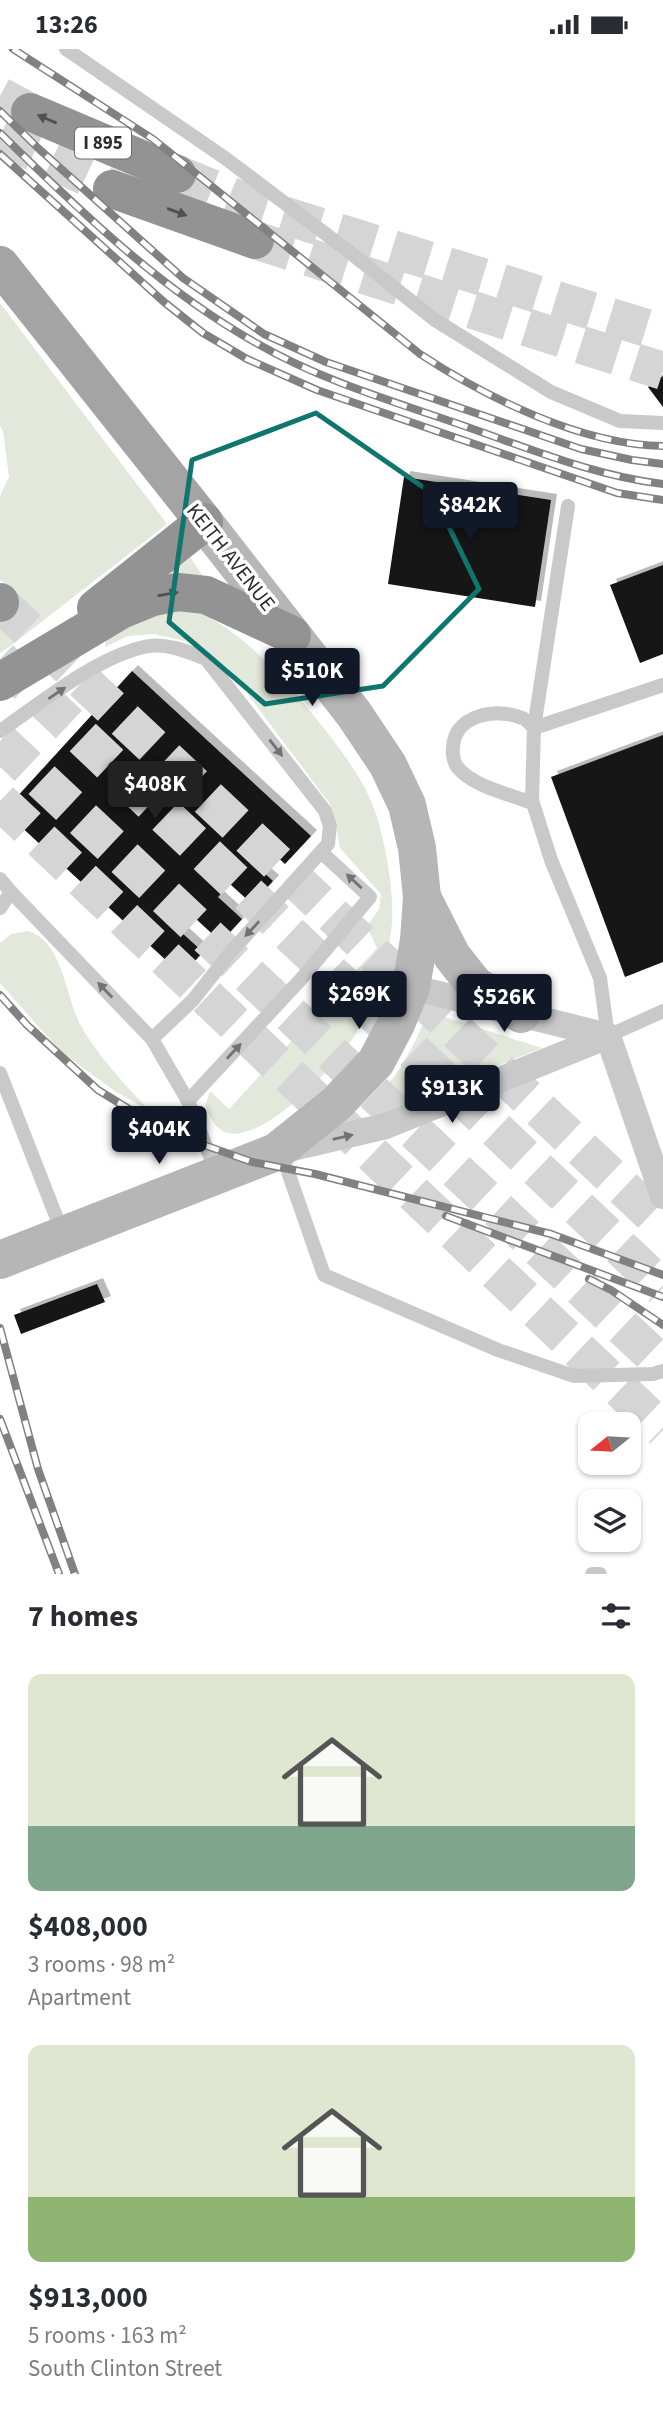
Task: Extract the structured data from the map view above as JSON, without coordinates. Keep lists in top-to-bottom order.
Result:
{
  "streets": {
    "highway": ["I 895"],
    "main road": ["KEITH AVENUE"]
  },
  "north": "left",
  "page": {
    "status": "13:26",
    "price": [
      "$842K",
      "$510K",
      "$408K",
      "$269K",
      "$526K",
      "$913K",
      "$404K"
    ],
    "heading": "7 homes",
    "list": [
      {
        "name": "$408,000",
        "note": "3 rooms · 98 m² · Apartment"
      },
      {
        "name": "$913,000",
        "note": "5 rooms · 163 m² · South Clinton Street"
      }
    ]
  }
}
